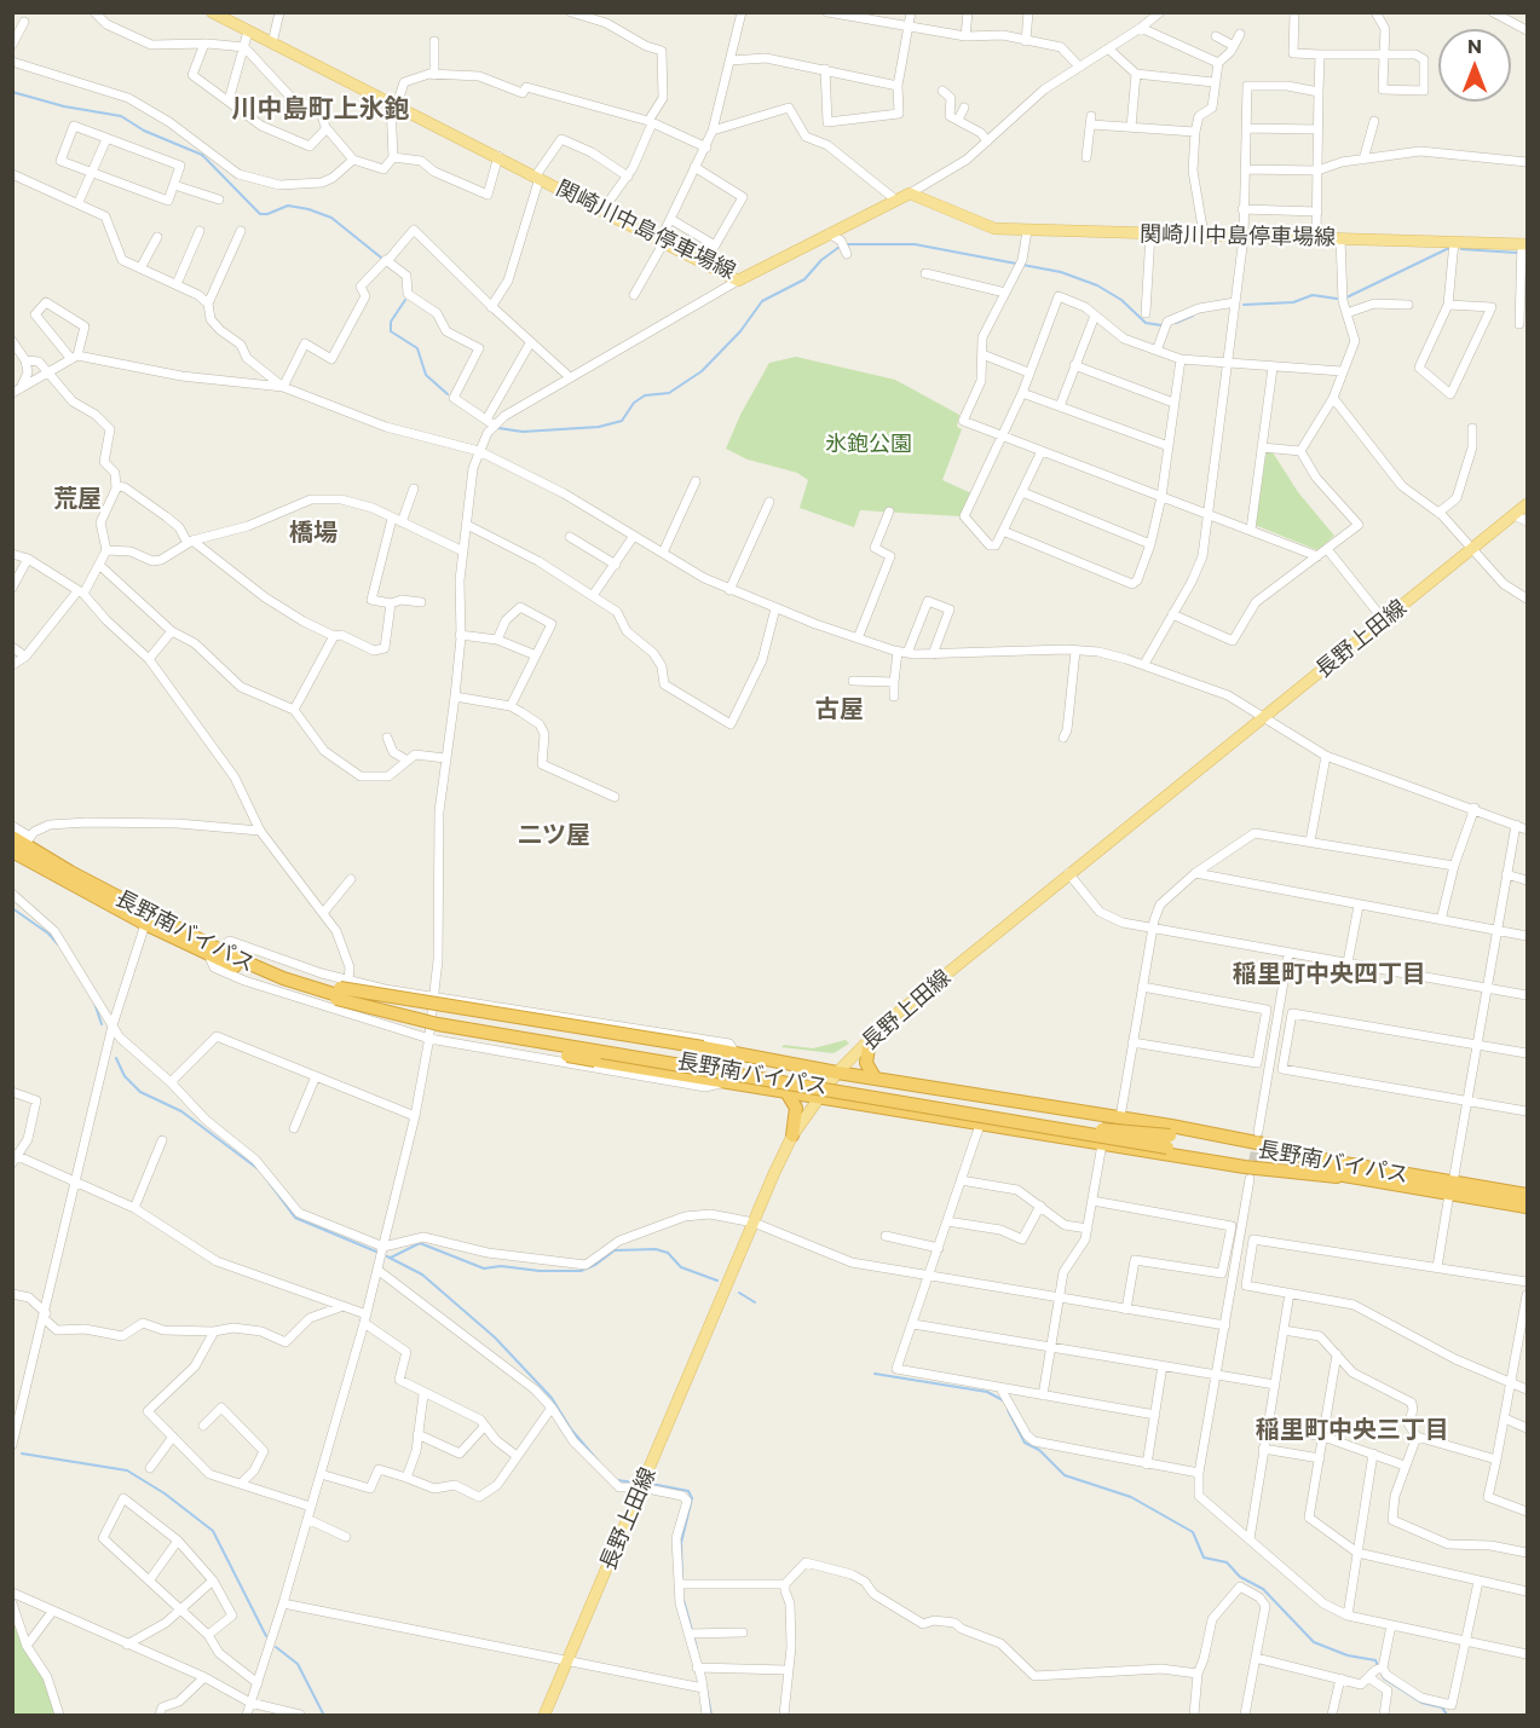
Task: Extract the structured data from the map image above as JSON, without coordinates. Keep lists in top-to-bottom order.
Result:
{
  "streets": {
    "highway": ["長野南バイパス"],
    "main road": ["関崎川中島停車場線", "長野上田線"]
  },
  "districts": [
    "川中島町上氷鉋",
    "荒屋",
    "橋場",
    "古屋",
    "二ツ屋",
    "稲里町中央四丁目",
    "稲里町中央三丁目"
  ],
  "parks": ["氷鉋公園"],
  "north": "top"
}
